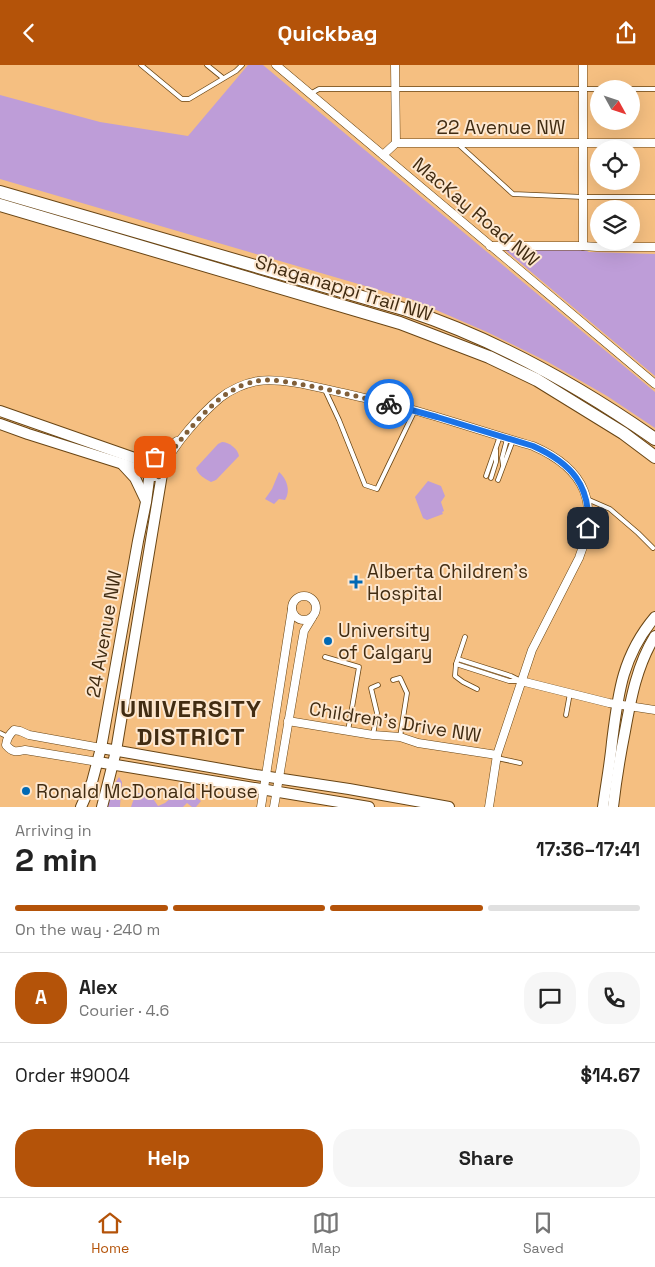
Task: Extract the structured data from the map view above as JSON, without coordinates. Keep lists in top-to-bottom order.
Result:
{
  "streets": {
    "main road": ["Shaganappi Trail NW"],
    "street": [
      "22 Avenue NW",
      "MacKay Road NW",
      "24 Avenue NW",
      "Children's Drive NW"
    ]
  },
  "districts": ["UNIVERSITY DISTRICT"],
  "places": {
    "health": ["Alberta Children's Hospital"],
    "other": ["University of Calgary", "Ronald McDonald House"]
  },
  "north": "bottom right",
  "page": {
    "header": "Quickbag",
    "heading": ["2 min", "Arriving in", "17:36–17:41"],
    "panel": [
      "Alex",
      "Courier · 4.6",
      "Order #9004",
      "$14.67"
    ],
    "bar": "On the way · 240 m",
    "round": "A",
    "buttons": ["Help", "Share"],
    "tabs": ["Home", "Map", "Saved"]
  }
}
